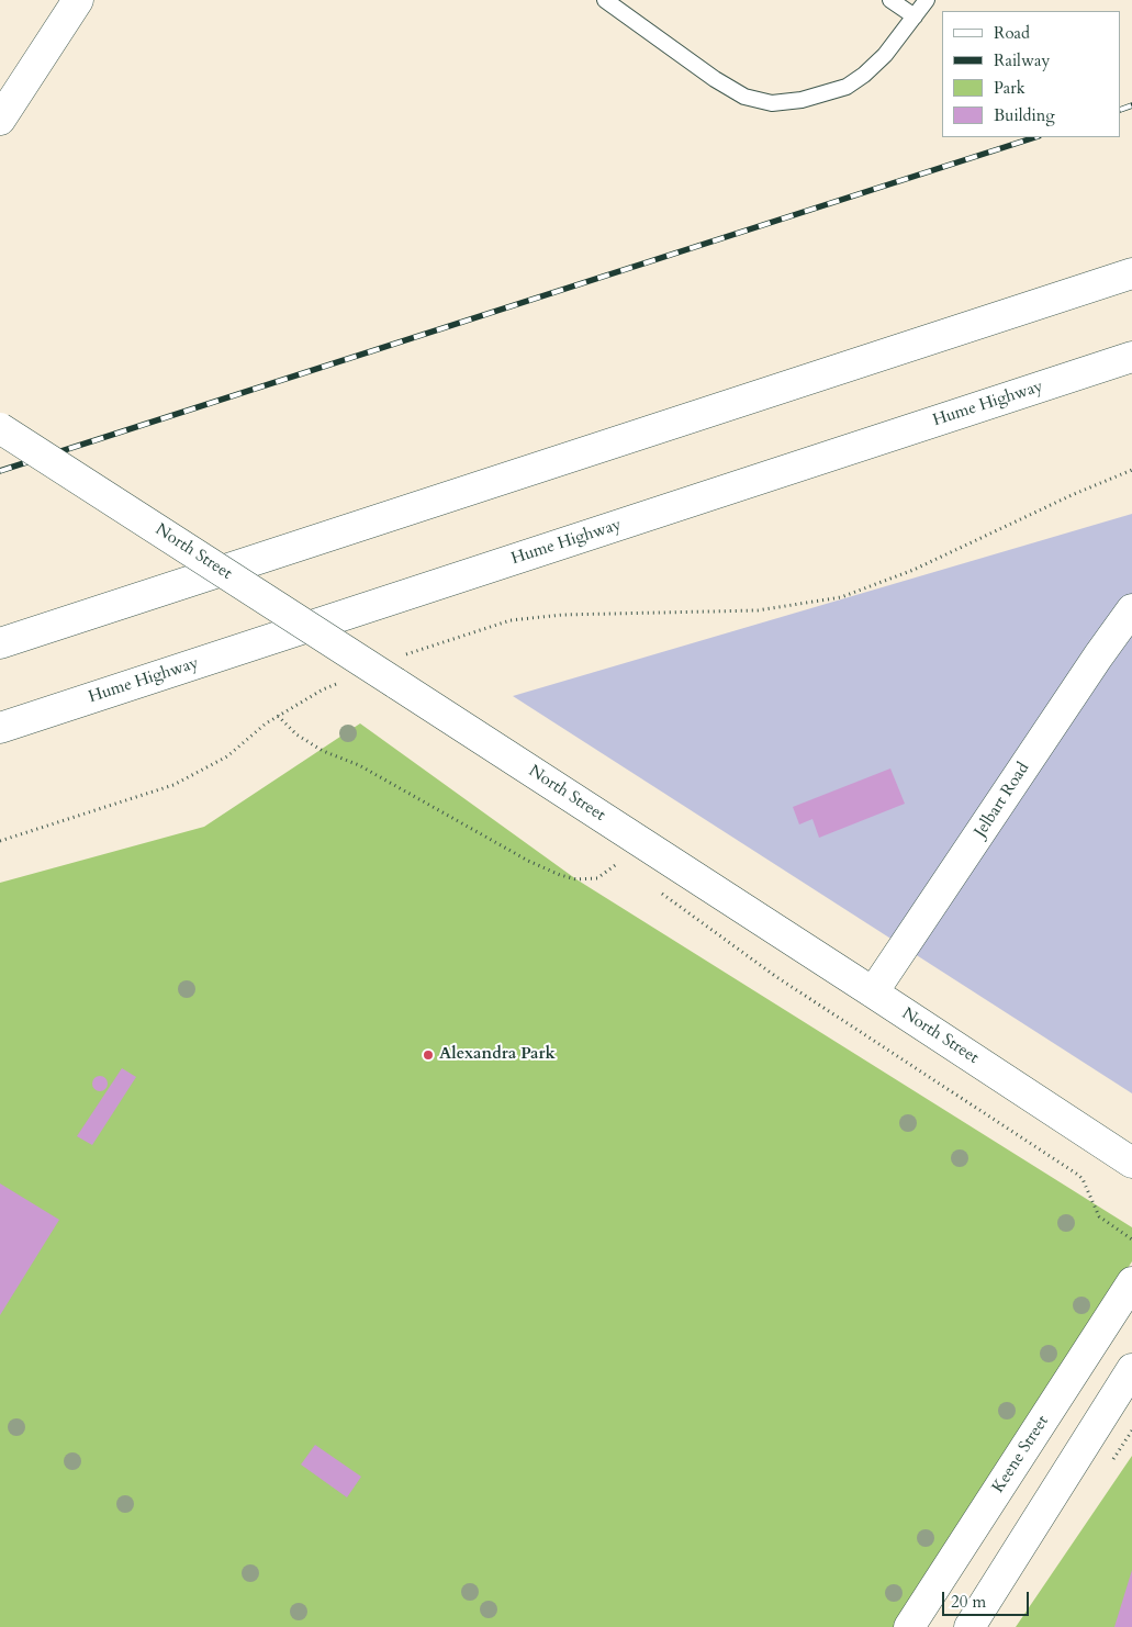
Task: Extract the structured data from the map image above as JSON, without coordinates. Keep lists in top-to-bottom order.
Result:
{
  "streets": {
    "main road": [
      "Hume Highway",
      "North Street",
      "Jelbart Road",
      "Keene Street"
    ]
  },
  "crossings": [
    ["North Street", "Jelbart Road"]
  ],
  "places": ["Alexandra Park"],
  "legend": [
    "Road",
    "Railway",
    "Park",
    "Building"
  ],
  "scale_bar": "20 m"
}
